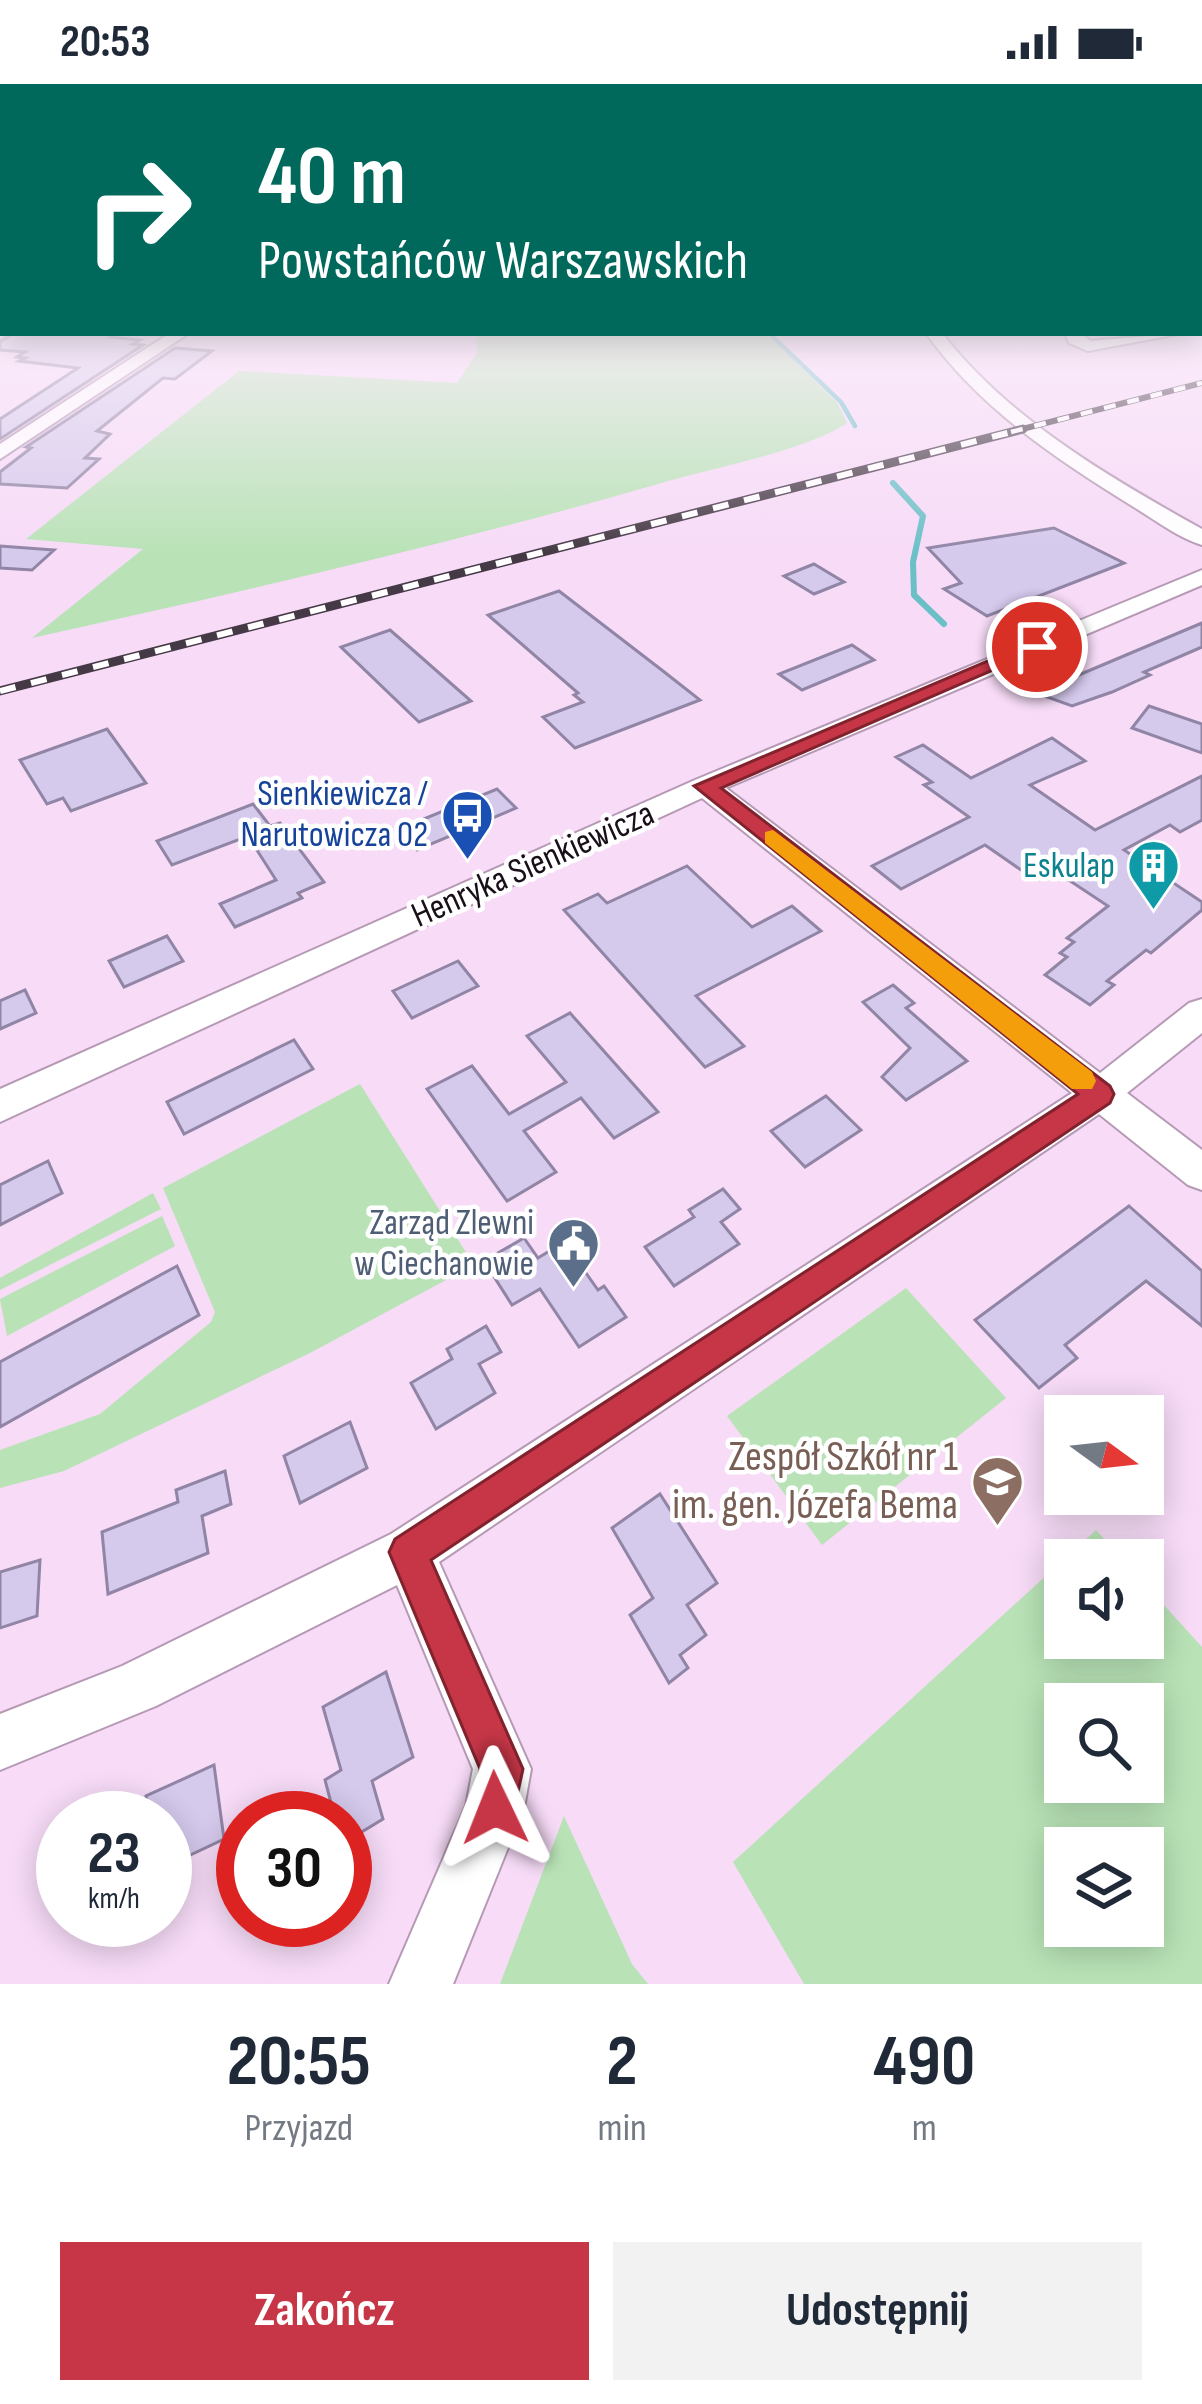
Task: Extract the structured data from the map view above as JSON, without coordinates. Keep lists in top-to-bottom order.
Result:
{
  "streets": {
    "street": ["Henryka Sienkiewicza"]
  },
  "places": {
    "bus stop": ["Sienkiewicza / Narutowicza 02"],
    "building": ["Eskulap"],
    "public building": ["Zarząd Zlewni w Ciechanowie"],
    "school or university": ["Zespół Szkół nr 1 im. gen. Józefa Bema"]
  },
  "north": "right",
  "page": {
    "status": "20:53",
    "turn": ["40 m", "Powstańców Warszawskich"],
    "speed": "23 km/h",
    "limit": "30",
    "eta": [
      "20:55",
      "Przyjazd",
      "2",
      "min",
      "490",
      "m"
    ],
    "buttons": ["Zakończ", "Udostępnij"]
  }
}
